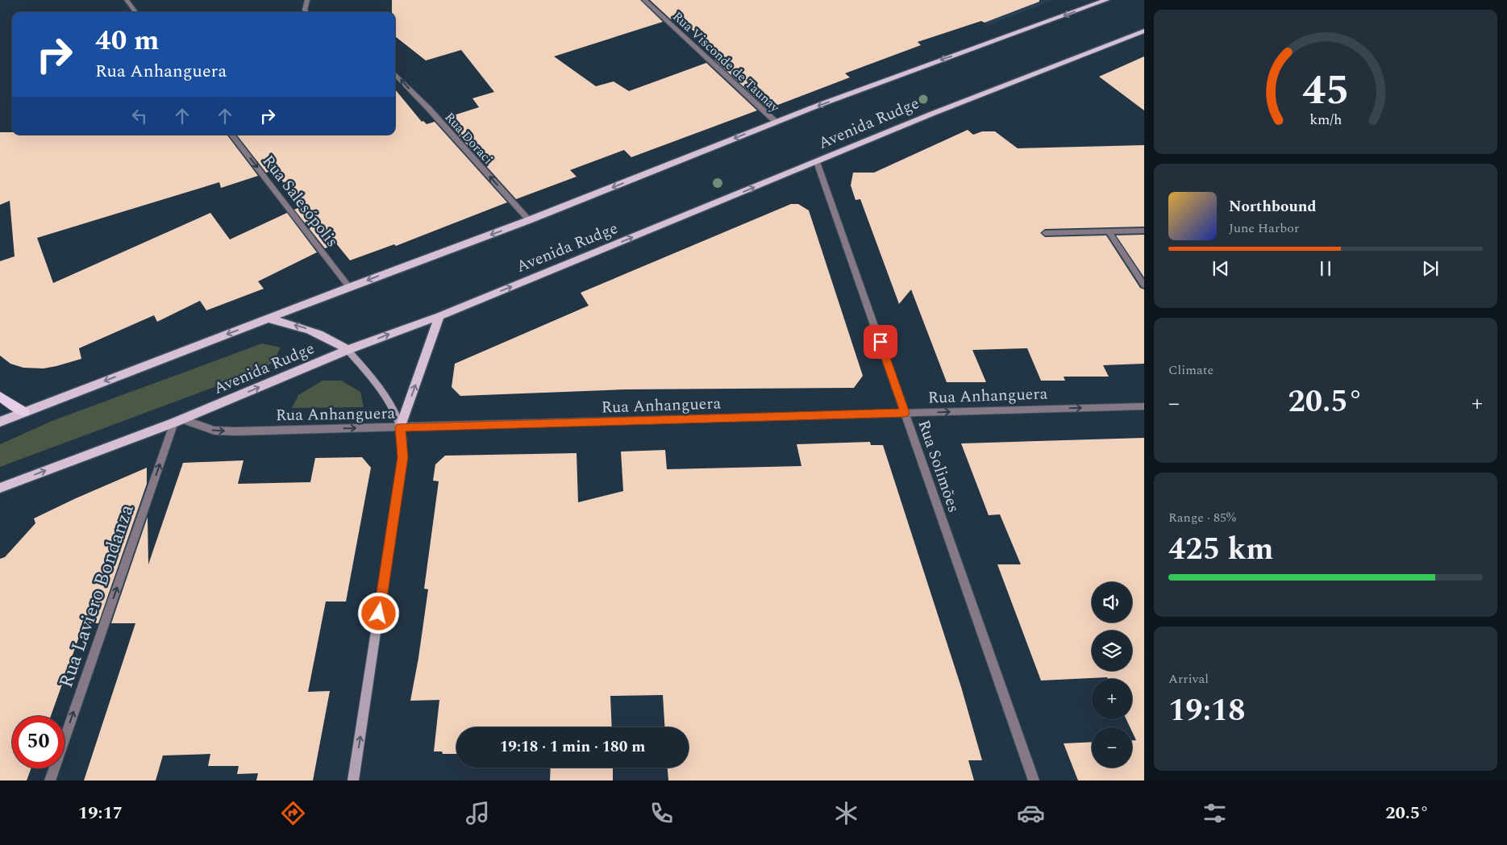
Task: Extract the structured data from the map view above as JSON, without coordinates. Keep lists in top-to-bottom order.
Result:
{
  "streets": {
    "main road": ["Avenida Rudge"],
    "street": [
      "Rua Visconde de Taunay",
      "Rua Doraci",
      "Rua Salesópolis",
      "Rua Anhanguera",
      "Rua Solimões",
      "Rua Laviero Bondanza"
    ]
  },
  "crossings": [
    ["Rua Visconde de Taunay", "Avenida Rudge"],
    ["Avenida Rudge", "Rua Doraci"],
    ["Avenida Rudge", "Rua Salesópolis"],
    ["Avenida Rudge", "Rua Anhanguera"],
    ["Avenida Rudge", "Rua Solimões"],
    ["Avenida Rudge", "Rua Laviero Bondanza"],
    ["Rua Anhanguera", "Rua Solimões"],
    ["Rua Anhanguera", "Rua Laviero Bondanza"]
  ],
  "one_way": [
    "Rua Doraci",
    "Rua Salesópolis",
    "Rua Anhanguera",
    "Rua Laviero Bondanza"
  ],
  "page": {
    "turn": ["40 m", "Rua Anhanguera"],
    "song": ["Northbound", "June Harbor"],
    "tile": [
      "Climate",
      ["Range · 85%", "425 km"],
      ["Arrival", "19:18"]
    ],
    "heat": ["−", "20.5°", "+"],
    "map_buttons": ["+", "−"],
    "limit": "50",
    "trip": "19:18 · 1 min · 180 m",
    "tabs": ["19:17", "20.5°"],
    "gauge": ["45", "km/h"]
  }
}
